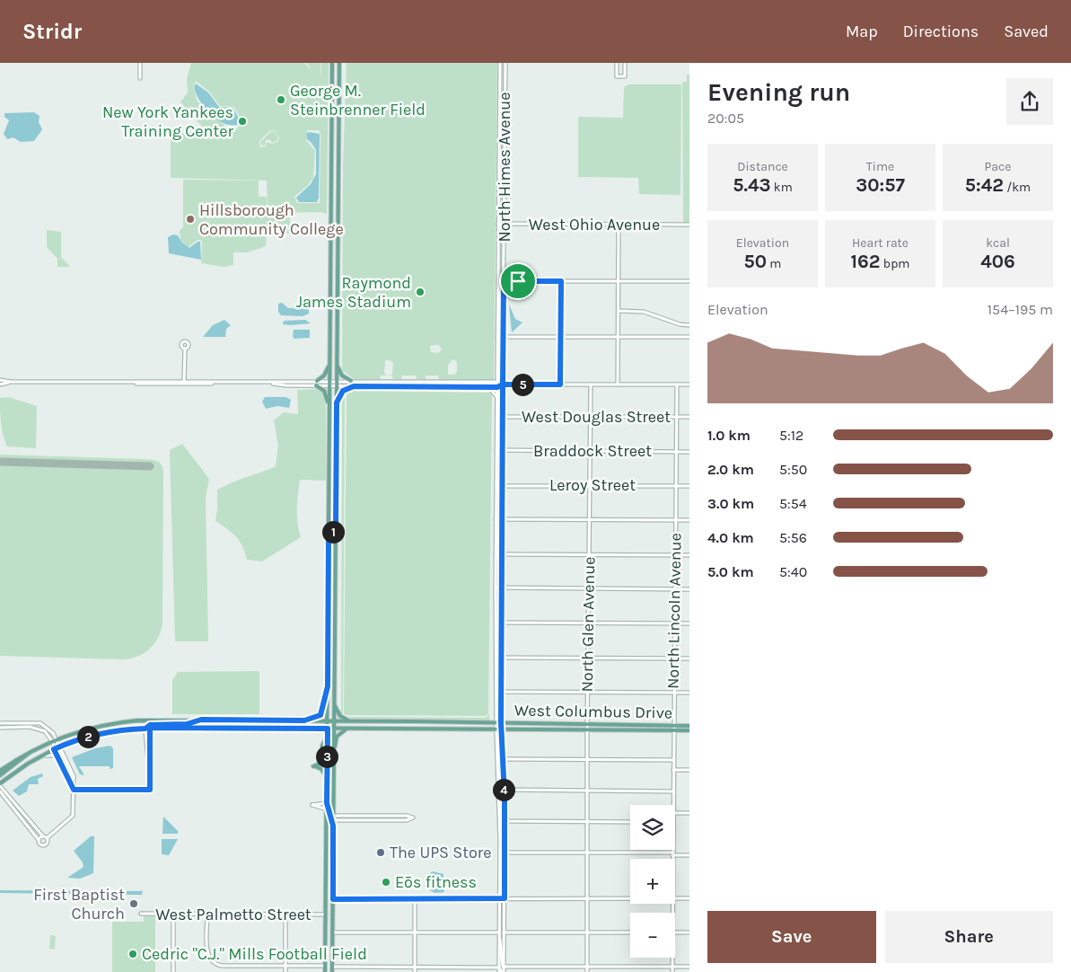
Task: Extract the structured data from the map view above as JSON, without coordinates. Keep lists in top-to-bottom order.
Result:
{
  "streets": {
    "main road": ["West Columbus Drive"],
    "street": [
      "North Himes Avenue",
      "West Ohio Avenue",
      "West Douglas Street",
      "Braddock Street",
      "Leroy Street",
      "North Lincoln Avenue",
      "North Glen Avenue",
      "West Palmetto Street"
    ]
  },
  "crossings": [
    ["North Himes Avenue", "West Ohio Avenue"],
    ["North Himes Avenue", "West Douglas Street"],
    ["North Himes Avenue", "Braddock Street"],
    ["North Himes Avenue", "Leroy Street"],
    ["North Himes Avenue", "West Columbus Drive"],
    ["North Himes Avenue", "West Palmetto Street"],
    ["West Douglas Street", "North Lincoln Avenue"],
    ["West Douglas Street", "North Glen Avenue"],
    ["Braddock Street", "North Lincoln Avenue"],
    ["Braddock Street", "North Glen Avenue"],
    ["Leroy Street", "North Lincoln Avenue"],
    ["Leroy Street", "North Glen Avenue"],
    ["North Lincoln Avenue", "West Columbus Drive"],
    ["North Glen Avenue", "West Columbus Drive"]
  ],
  "places": [
    "George M. Steinbrenner Field",
    "New York Yankees Training Center",
    "Hillsborough Community College",
    "Raymond James Stadium",
    "The UPS Store",
    "Eōs fitness",
    "First Baptist Church",
    "Cedric \"C.J.\" Mills Football Field"
  ],
  "page": {
    "header": "Stridr",
    "nav": ["Map", "Directions", "Saved"],
    "heading": ["Evening run", "20:05"],
    "stats": [
      ["Distance", "5.43 km"],
      ["Time", "30:57"],
      ["Pace", "5:42 /km"],
      ["Elevation", "50 m"],
      ["Heart rate", "162 bpm"],
      ["kcal", "406"]
    ],
    "chart": ["Elevation", "154–195 m"],
    "pins": [
      "5",
      "1",
      "2",
      "3",
      "4"
    ],
    "list": [
      {
        "name": "1.0 km",
        "note": "5:12"
      },
      {
        "name": "2.0 km",
        "note": "5:50"
      },
      {
        "name": "3.0 km",
        "note": "5:54"
      },
      {
        "name": "4.0 km",
        "note": "5:56"
      },
      {
        "name": "5.0 km",
        "note": "5:40"
      }
    ],
    "map_buttons": ["+", "−"],
    "buttons": ["Save", "Share"]
  }
}
